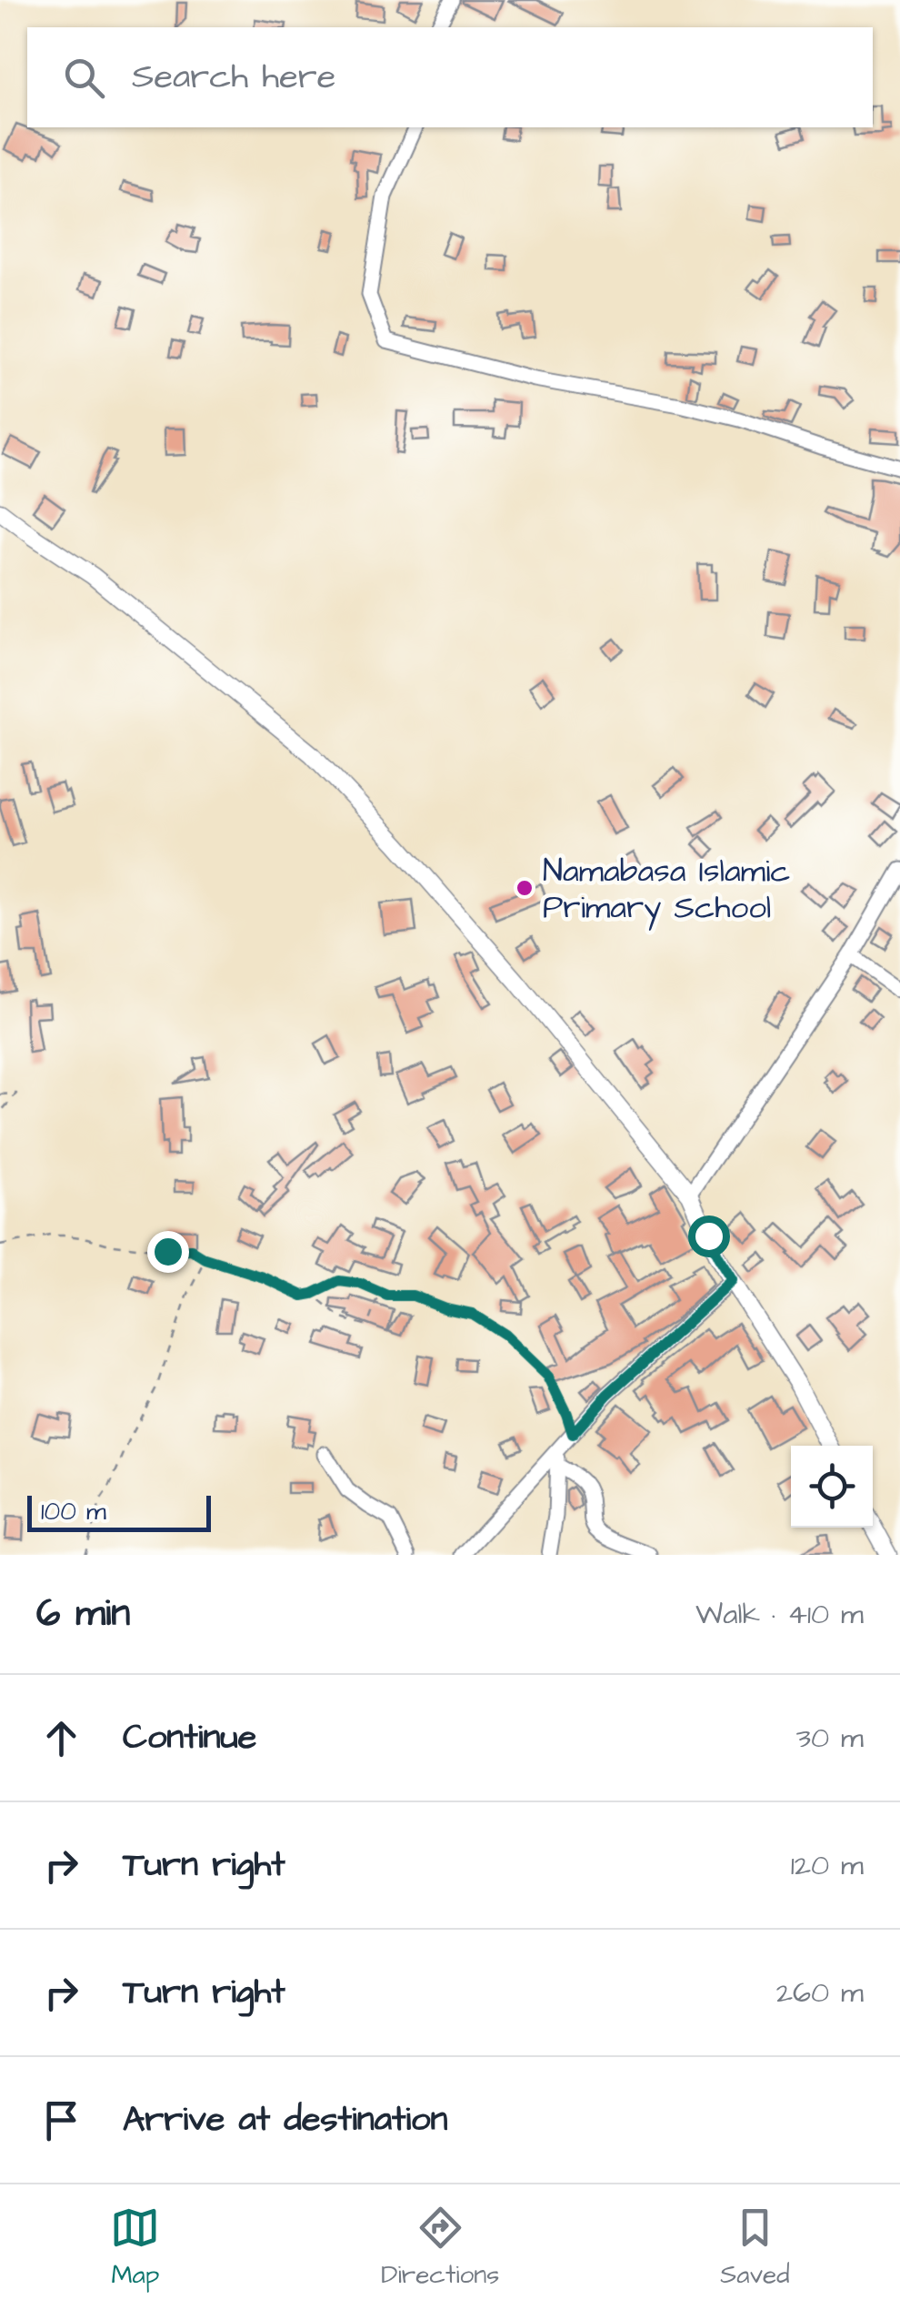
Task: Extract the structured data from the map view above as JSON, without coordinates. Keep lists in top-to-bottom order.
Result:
{
  "places": ["Namabasa Islamic Primary School"],
  "scale_bar": "100 m",
  "page": {
    "search": "Search here",
    "scale": "100 m",
    "heading": ["6 min", "Walk · 410 m"],
    "list": [
      ["Continue", "30 m"],
      ["Turn right", "120 m"],
      ["Turn right", "260 m"],
      "Arrive at destination"
    ],
    "nav": ["Map", "Directions", "Saved"]
  }
}
